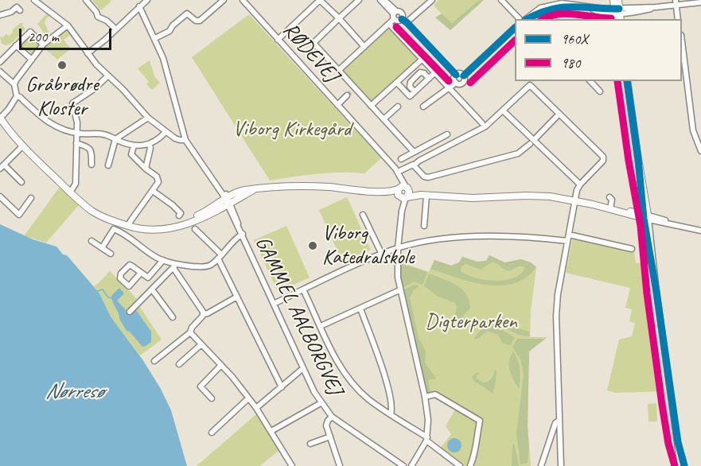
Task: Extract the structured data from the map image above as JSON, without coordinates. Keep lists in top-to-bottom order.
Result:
{
  "streets": {
    "street": ["RØDEVEJ", "GAMMEL AALBORGVEJ"]
  },
  "water": ["Nørresø"],
  "parks": ["Viborg Kirkegård", "Digterparken"],
  "places": ["Gråbrødre Kloster", "Viborg Katedralskole"],
  "lines": ["transit line 960X", "transit line 980"],
  "legend": ["960X", "980"],
  "scale_bar": "200 m"
}
